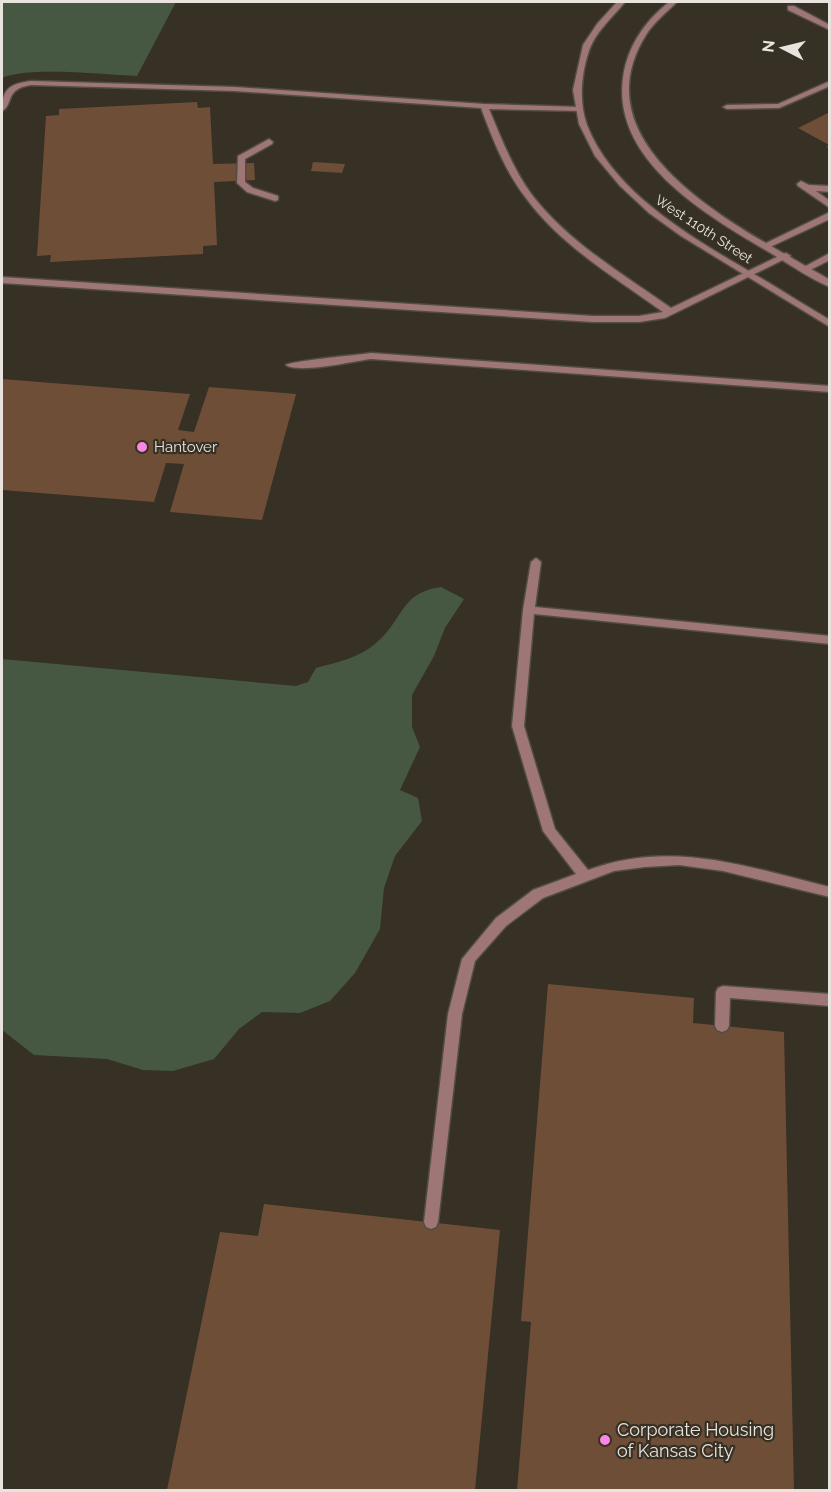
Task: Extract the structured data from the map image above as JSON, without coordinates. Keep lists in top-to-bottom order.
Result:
{
  "streets": {
    "street": ["West 110th Street"]
  },
  "places": ["Hantover", "Corporate Housing of Kansas City"],
  "north": "left"
}
